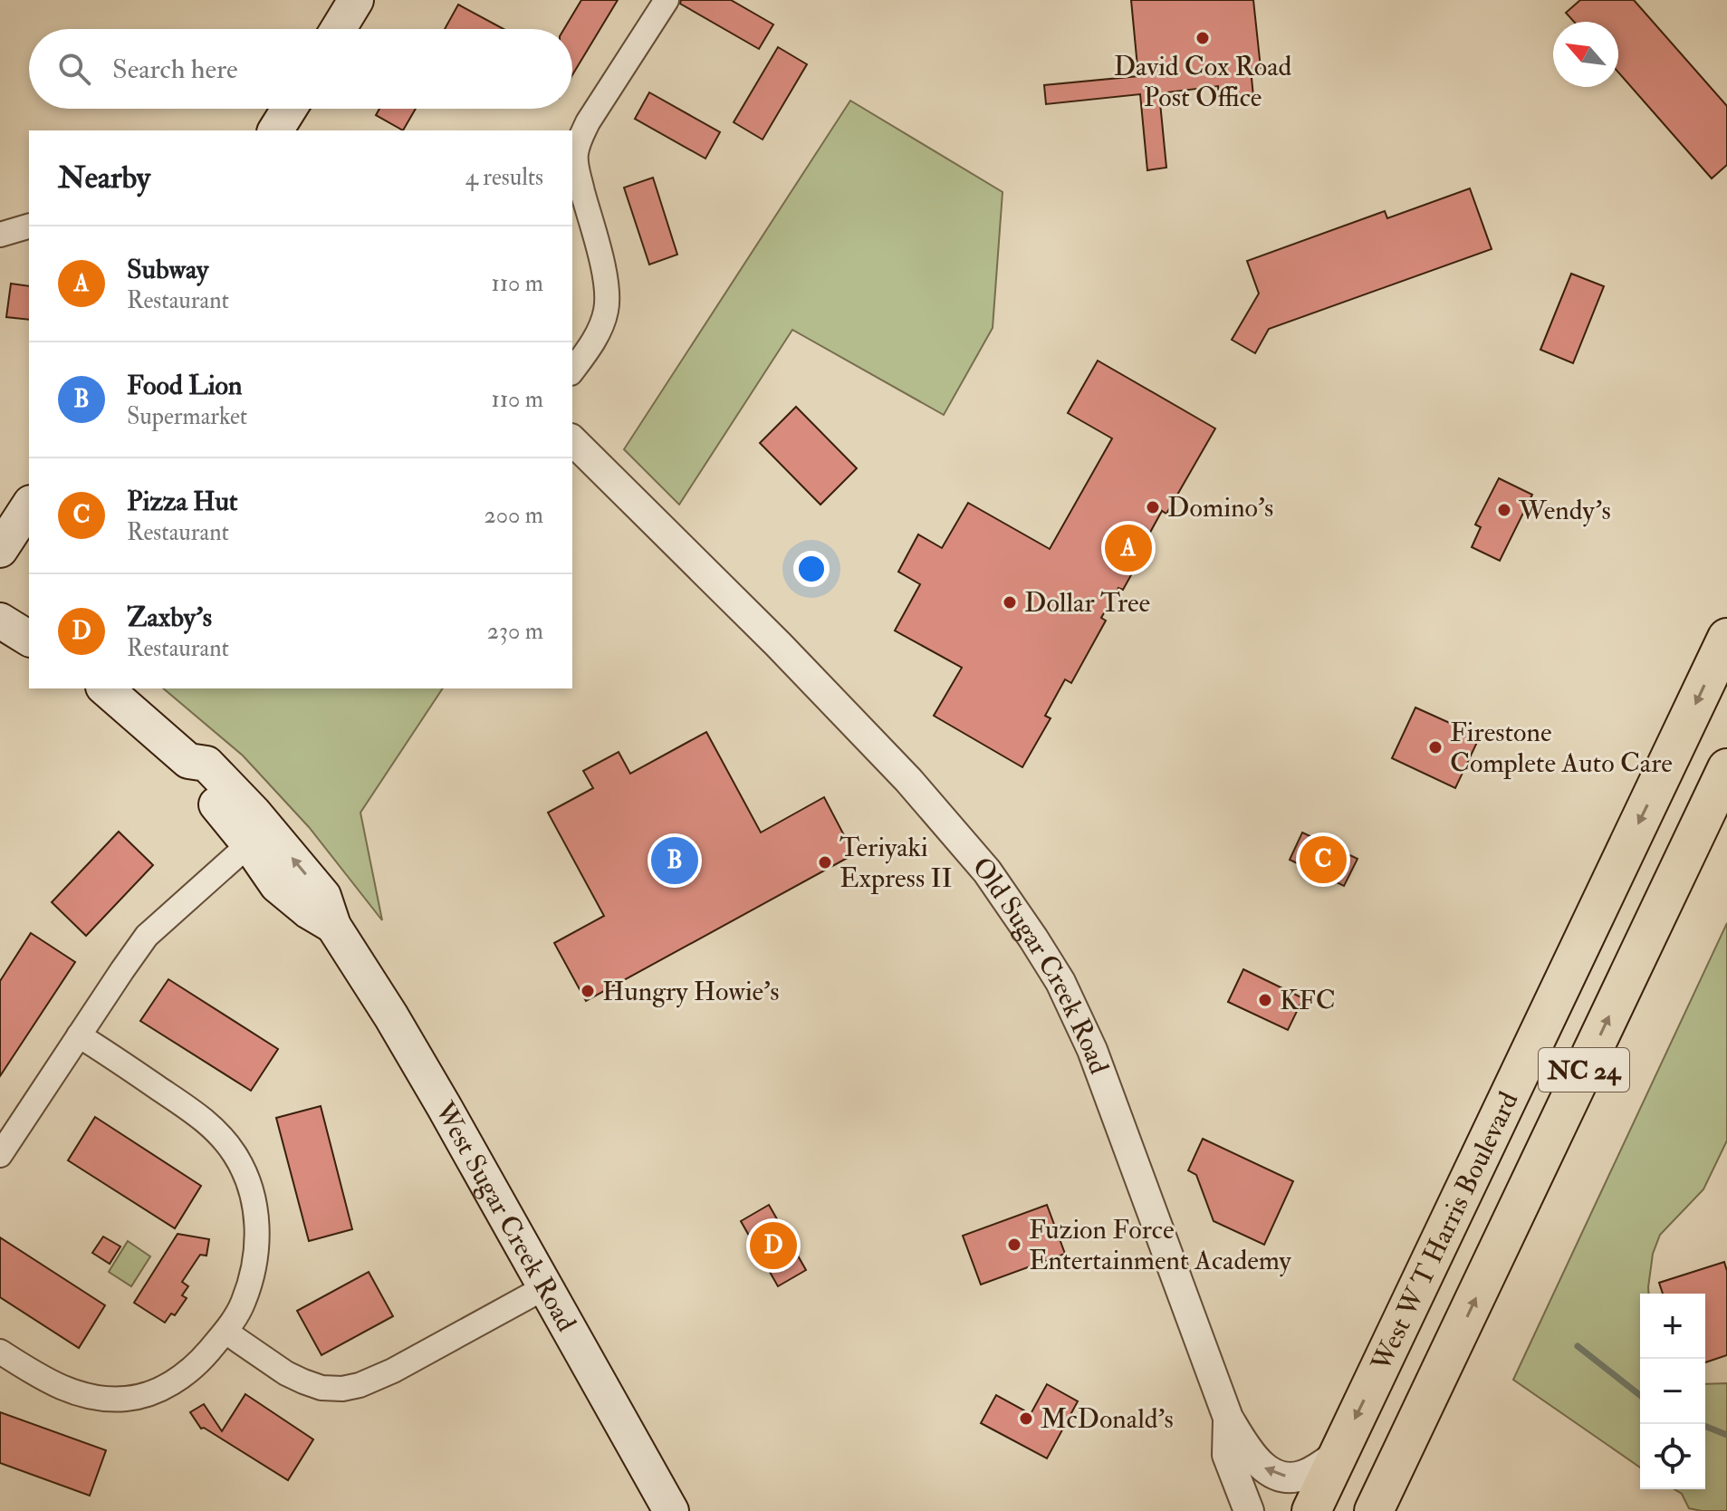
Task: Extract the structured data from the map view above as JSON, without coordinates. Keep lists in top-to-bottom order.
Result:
{
  "streets": {
    "main road": ["NC 24", "West Sugar Creek Road", "West W T Harris Boulevard"],
    "street": ["Old Sugar Creek Road"]
  },
  "crossings": [
    ["Old Sugar Creek Road", "West W T Harris Boulevard"]
  ],
  "places": [
    "David Cox Road Post Office",
    "Domino's",
    "Wendy's",
    "Dollar Tree",
    "Firestone Complete Auto Care",
    "Teriyaki Express II",
    "Hungry Howie's",
    "KFC",
    "Fuzion Force Entertainment Academy",
    "McDonald's"
  ],
  "north": "top left",
  "page": {
    "search": "Search here",
    "heading": ["Nearby", "4 results"],
    "list": [
      {
        "mark": "A",
        "name": "Subway",
        "note": "Restaurant",
        "value": "110 m"
      },
      {
        "mark": "B",
        "name": "Food Lion",
        "note": "Supermarket",
        "value": "110 m"
      },
      {
        "mark": "C",
        "name": "Pizza Hut",
        "note": "Restaurant",
        "value": "200 m"
      },
      {
        "mark": "D",
        "name": "Zaxby's",
        "note": "Restaurant",
        "value": "230 m"
      }
    ],
    "pins": [
      "A",
      "C",
      "B",
      "D"
    ],
    "map_buttons": ["+", "−"]
  }
}
